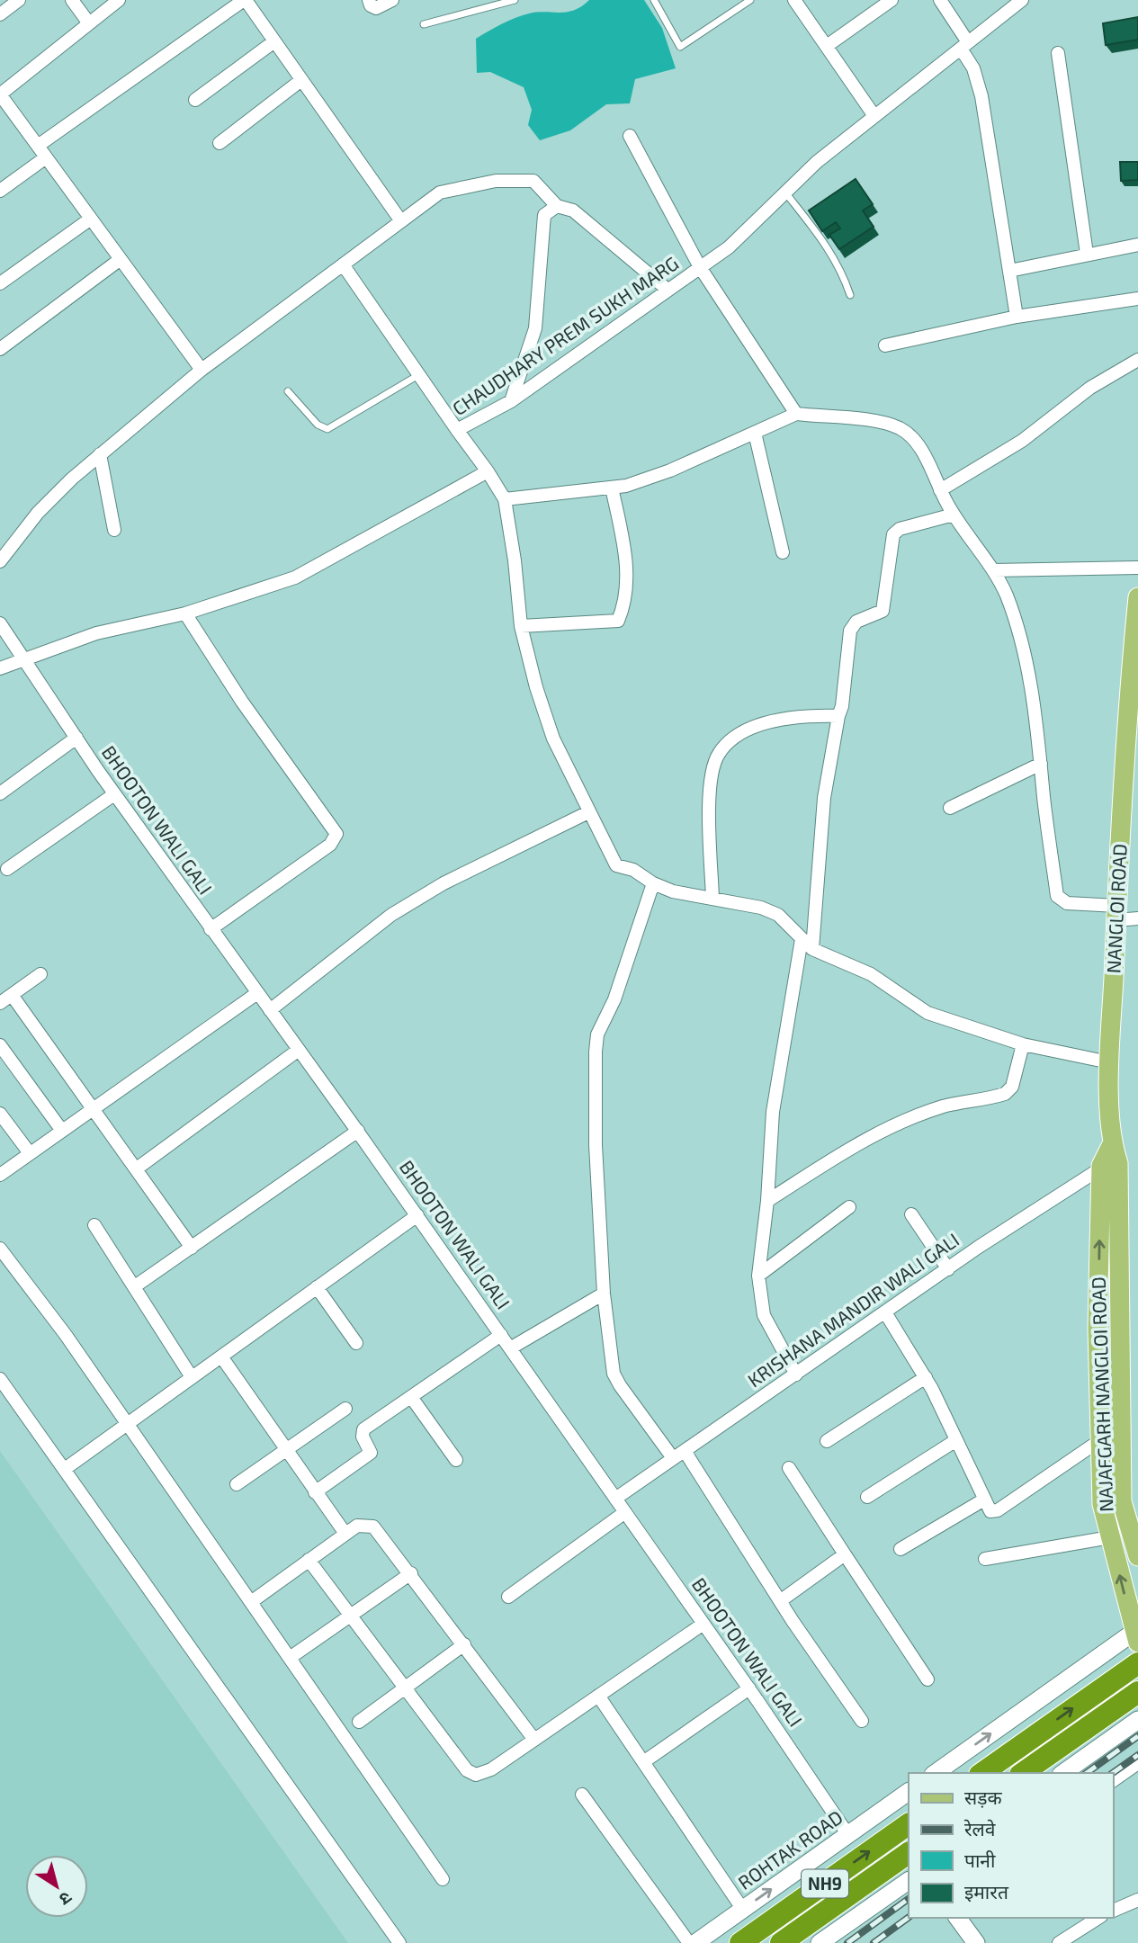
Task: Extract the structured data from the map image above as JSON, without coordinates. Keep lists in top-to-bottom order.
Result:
{
  "streets": {
    "highway": ["NH9"],
    "main road": ["NANGLOI ROAD", "NAJAFGARH NANGLOI ROAD"],
    "street": [
      "CHAUDHARY PREM SUKH MARG",
      "BHOOTON WALI GALI",
      "KRISHANA MANDIR WALI GALI",
      "ROHTAK ROAD"
    ]
  },
  "crossings": [
    ["BHOOTON WALI GALI", "KRISHANA MANDIR WALI GALI"],
    ["BHOOTON WALI GALI", "ROHTAK ROAD"],
    ["NANGLOI ROAD", "KRISHANA MANDIR WALI GALI"],
    ["NANGLOI ROAD", "NAJAFGARH NANGLOI ROAD"],
    ["KRISHANA MANDIR WALI GALI", "NAJAFGARH NANGLOI ROAD"]
  ],
  "legend": [
    "सड़क",
    "रेलवे",
    "पानी",
    "इमारत"
  ],
  "north": "bottom right"
}
